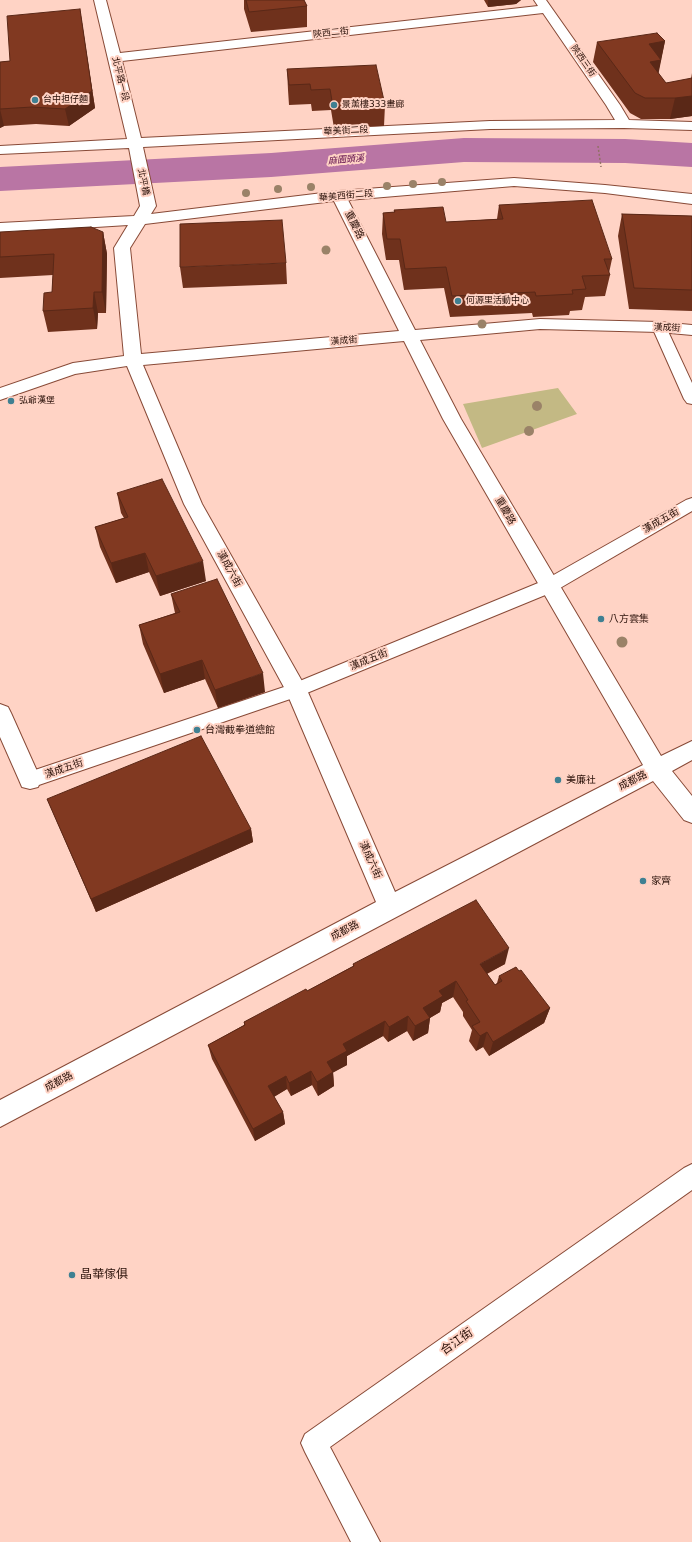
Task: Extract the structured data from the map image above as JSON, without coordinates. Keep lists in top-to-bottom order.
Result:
{
  "streets": {
    "street": [
      "陝西二街",
      "陝西三街",
      "北平路一段",
      "華美街二段",
      "北平橋",
      "華美西街二段",
      "重慶路",
      "漢成街",
      "漢成六街",
      "成都路"
    ],
    "lane": ["漢成五街", "合江街"]
  },
  "crossings": [
    ["陝西二街", "陝西三街"],
    ["陝西二街", "北平路一段"],
    ["陝西三街", "華美街二段"],
    ["北平路一段", "華美街二段"],
    ["北平路一段", "北平橋"],
    ["北平橋", "華美西街二段"],
    ["北平橋", "漢成六街"],
    ["華美西街二段", "重慶路"],
    ["華美西街二段", "漢成六街"],
    ["重慶路", "漢成街"],
    ["重慶路", "漢成五街"],
    ["重慶路", "成都路"],
    ["漢成街", "漢成六街"],
    ["漢成五街", "漢成六街"],
    ["漢成六街", "成都路"]
  ],
  "water": ["麻園頭溪"],
  "places": [
    "台中担仔麵",
    "景薰樓333畫廊",
    "何源里活動中心",
    "弘爺漢堡",
    "八方雲集",
    "台灣截拳道總館",
    "美廉社",
    "家齊",
    "晶華傢俱"
  ]
}
